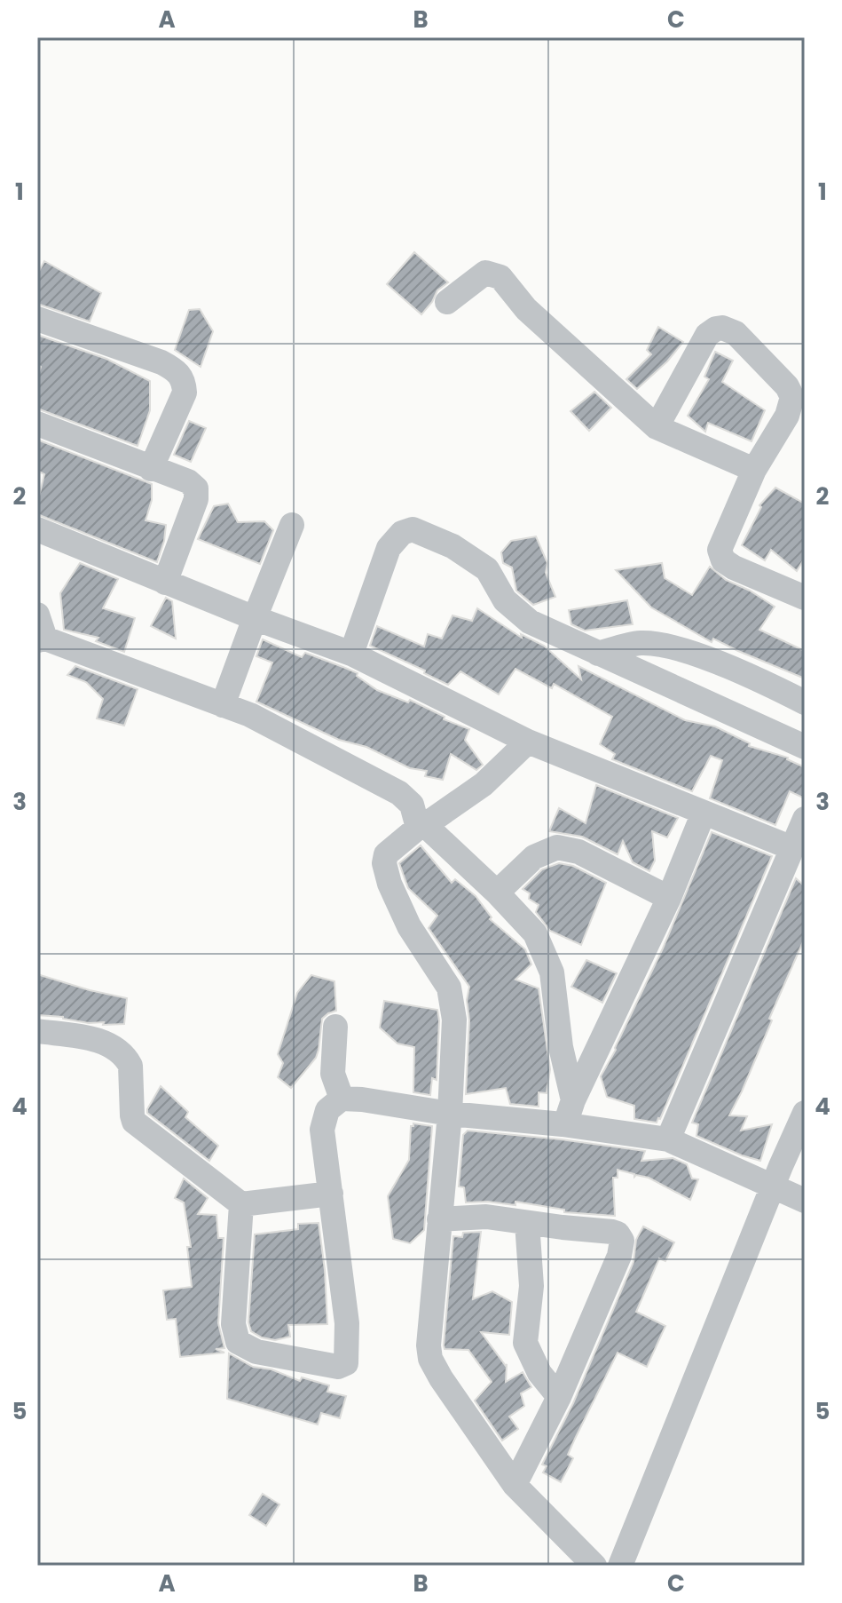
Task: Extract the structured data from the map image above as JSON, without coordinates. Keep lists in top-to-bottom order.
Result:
{
  "grid": {
    "columns": ["A", "B", "C"],
    "rows": [
      "1",
      "2",
      "3",
      "4",
      "5"
    ]
  }
}
